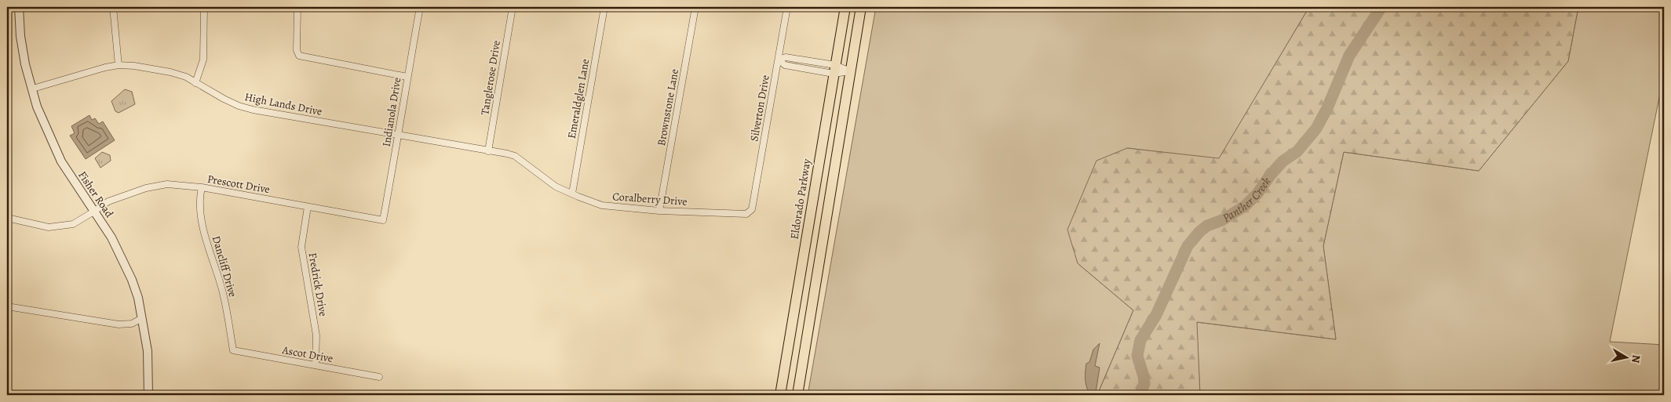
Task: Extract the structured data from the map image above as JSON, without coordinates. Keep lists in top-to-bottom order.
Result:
{
  "streets": {
    "main road": ["Eldorado Parkway"],
    "street": [
      "Tanglerose Drive",
      "Emeraldglen Lane",
      "High Lands Drive",
      "Brownstone Lane",
      "Silverton Drive",
      "Indianola Drive",
      "Prescott Drive",
      "Fisher Road",
      "Coralberry Drive",
      "Dancliff Drive",
      "Fredrick Drive",
      "Ascot Drive"
    ]
  },
  "crossings": [
    ["Tanglerose Drive", "Coralberry Drive"],
    ["Emeraldglen Lane", "Coralberry Drive"],
    ["High Lands Drive", "Indianola Drive"],
    ["High Lands Drive", "Fisher Road"],
    ["High Lands Drive", "Coralberry Drive"],
    ["Brownstone Lane", "Coralberry Drive"],
    ["Silverton Drive", "Coralberry Drive"],
    ["Indianola Drive", "Prescott Drive"],
    ["Indianola Drive", "Coralberry Drive"],
    ["Prescott Drive", "Fisher Road"],
    ["Prescott Drive", "Dancliff Drive"],
    ["Prescott Drive", "Fredrick Drive"],
    ["Dancliff Drive", "Ascot Drive"],
    ["Fredrick Drive", "Ascot Drive"]
  ],
  "water": ["Panther Creek"],
  "north": "right"
}
